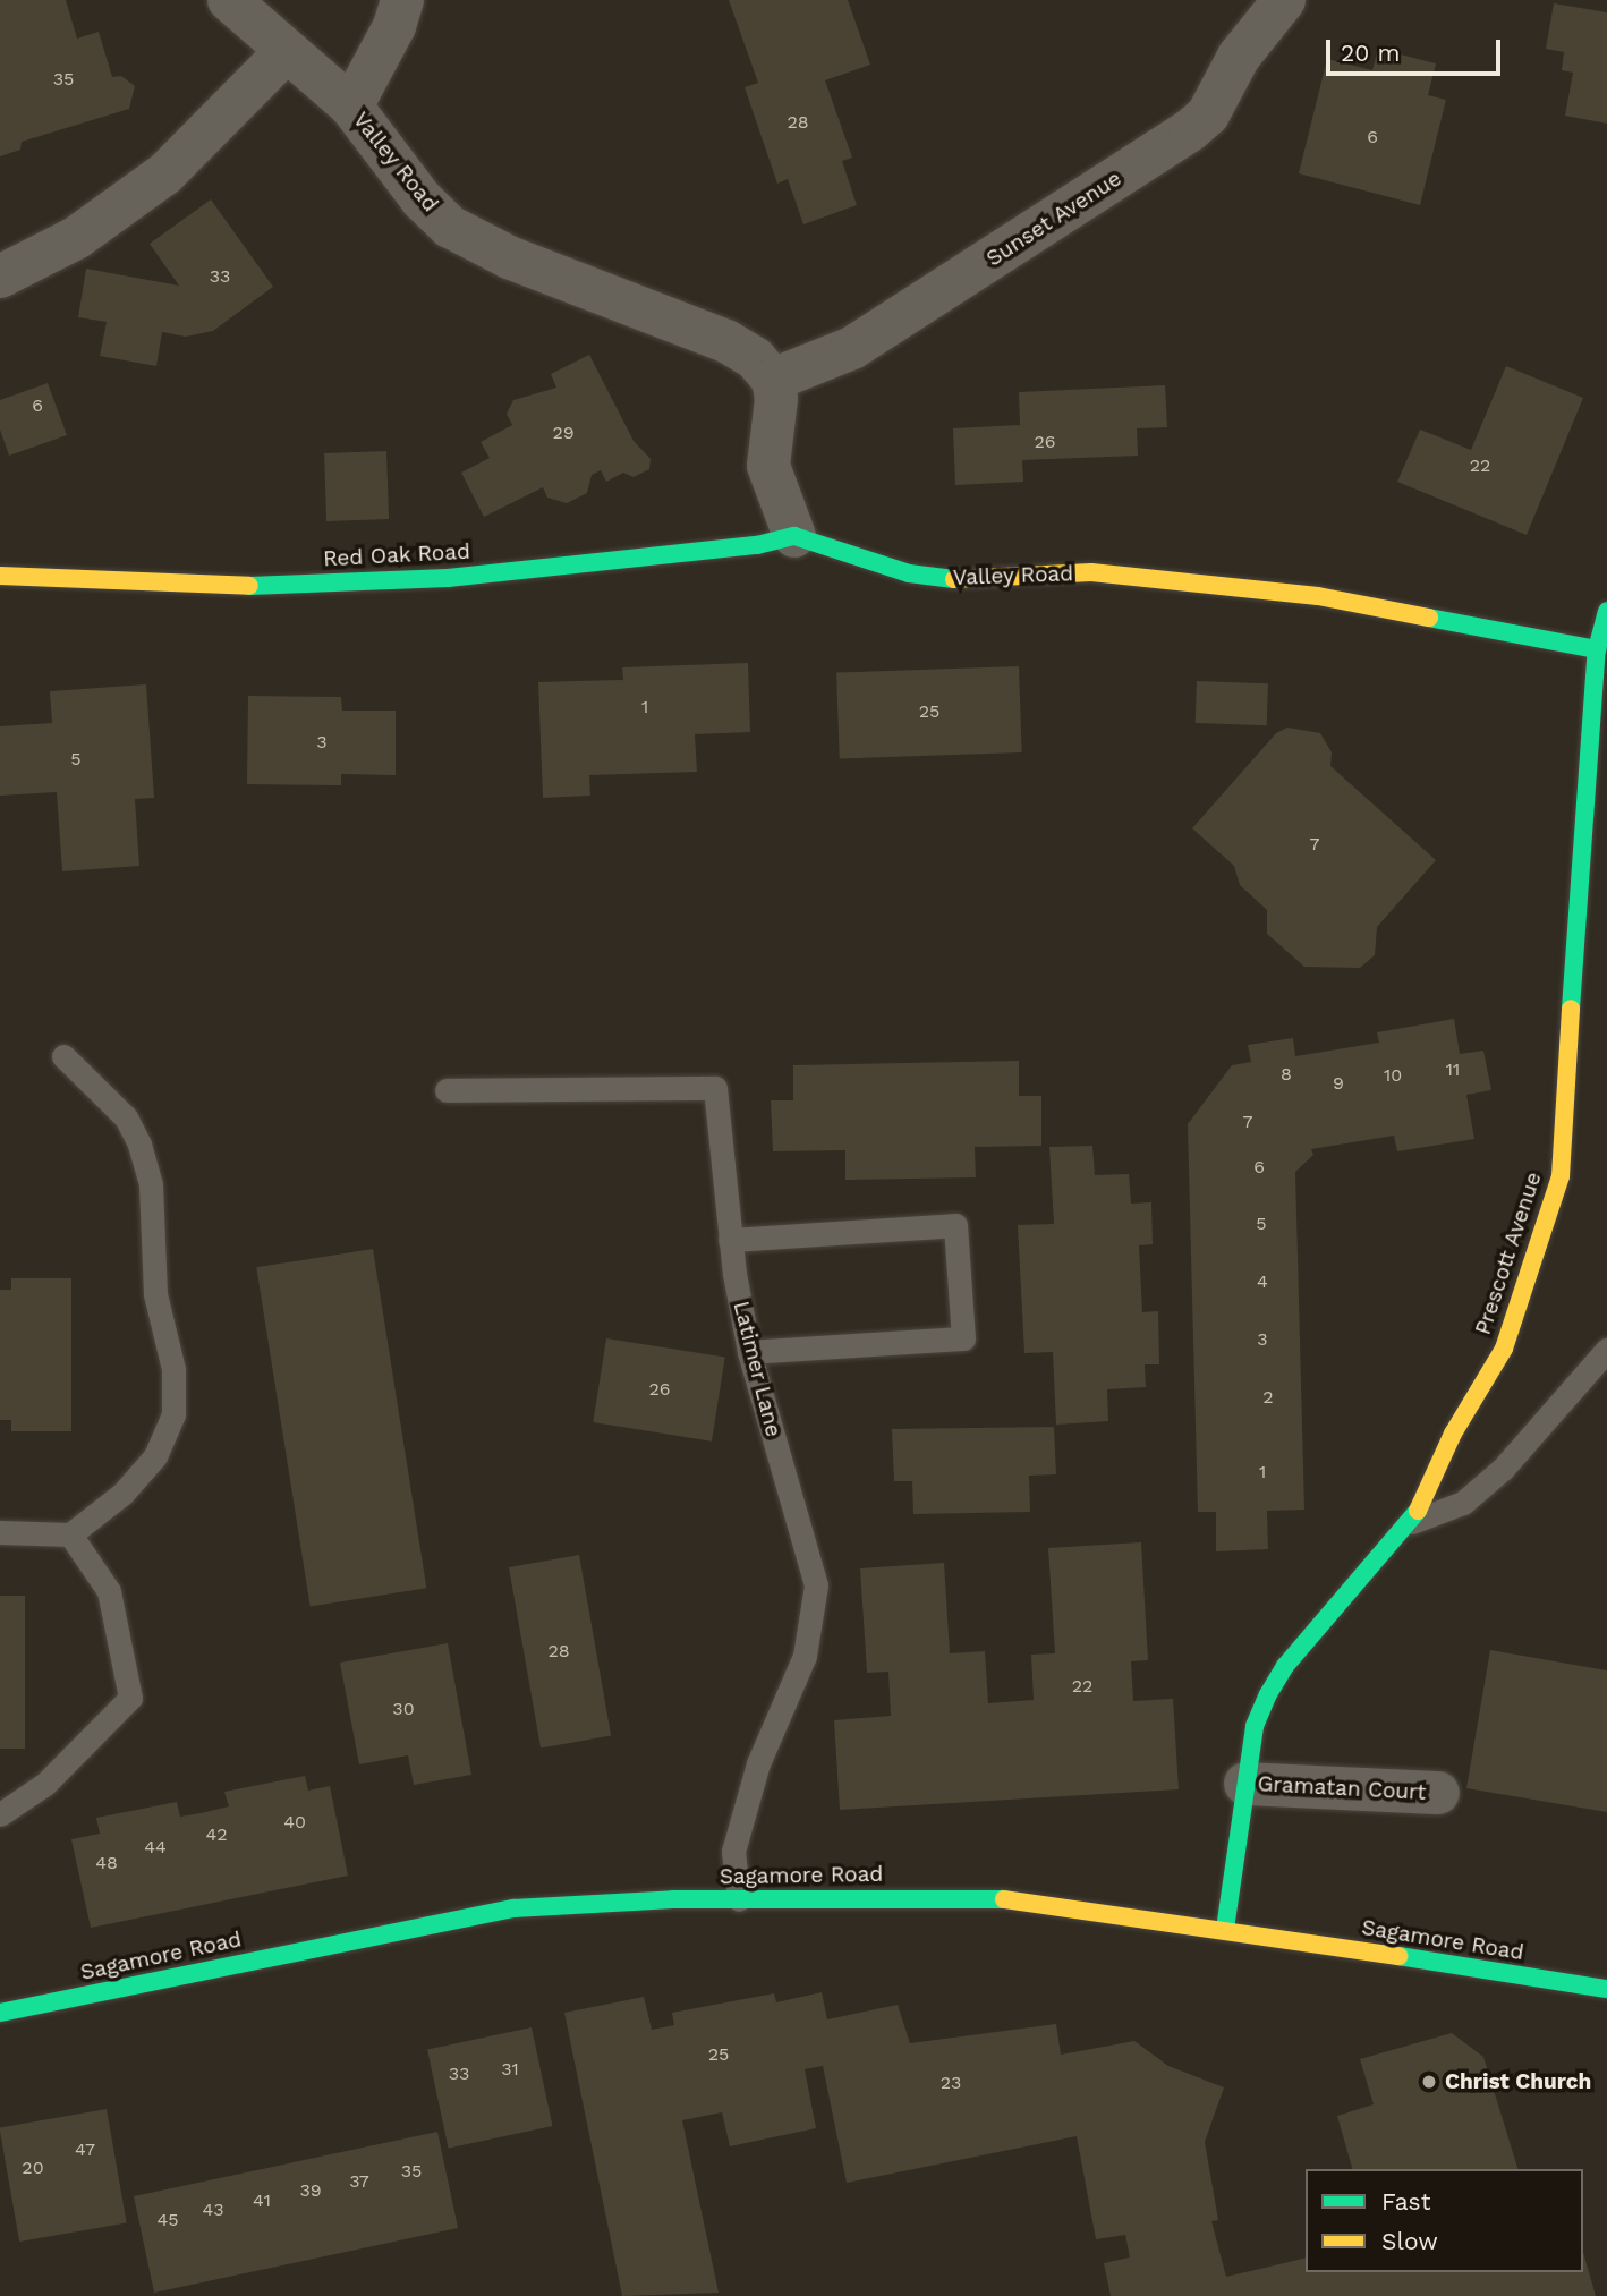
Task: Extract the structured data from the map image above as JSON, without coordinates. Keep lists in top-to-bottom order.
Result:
{
  "streets": {
    "street": [
      "Valley Road",
      "Sunset Avenue",
      "Red Oak Road",
      "Prescott Avenue",
      "Gramatan Court",
      "Sagamore Road"
    ],
    "lane": ["Latimer Lane"]
  },
  "crossings": [
    ["Valley Road", "Sunset Avenue"],
    ["Valley Road", "Red Oak Road"],
    ["Valley Road", "Prescott Avenue"],
    ["Prescott Avenue", "Gramatan Court"],
    ["Prescott Avenue", "Sagamore Road"],
    ["Latimer Lane", "Sagamore Road"]
  ],
  "places": ["Christ Church"],
  "house_numbers": [
    "35",
    "28",
    "6",
    "33",
    "6",
    "29",
    "26",
    "22",
    "1",
    "25",
    "3",
    "5",
    "7",
    "11",
    "8",
    "10",
    "9",
    "7",
    "6",
    "5",
    "4",
    "3",
    "26",
    "2",
    "1",
    "28",
    "22",
    "30",
    "40",
    "42",
    "44",
    "48",
    "25",
    "31",
    "33",
    "23",
    "47",
    "20",
    "35",
    "37",
    "39",
    "41",
    "43",
    "45"
  ],
  "legend": ["Fast", "Slow"],
  "scale_bar": "20 m"
}
